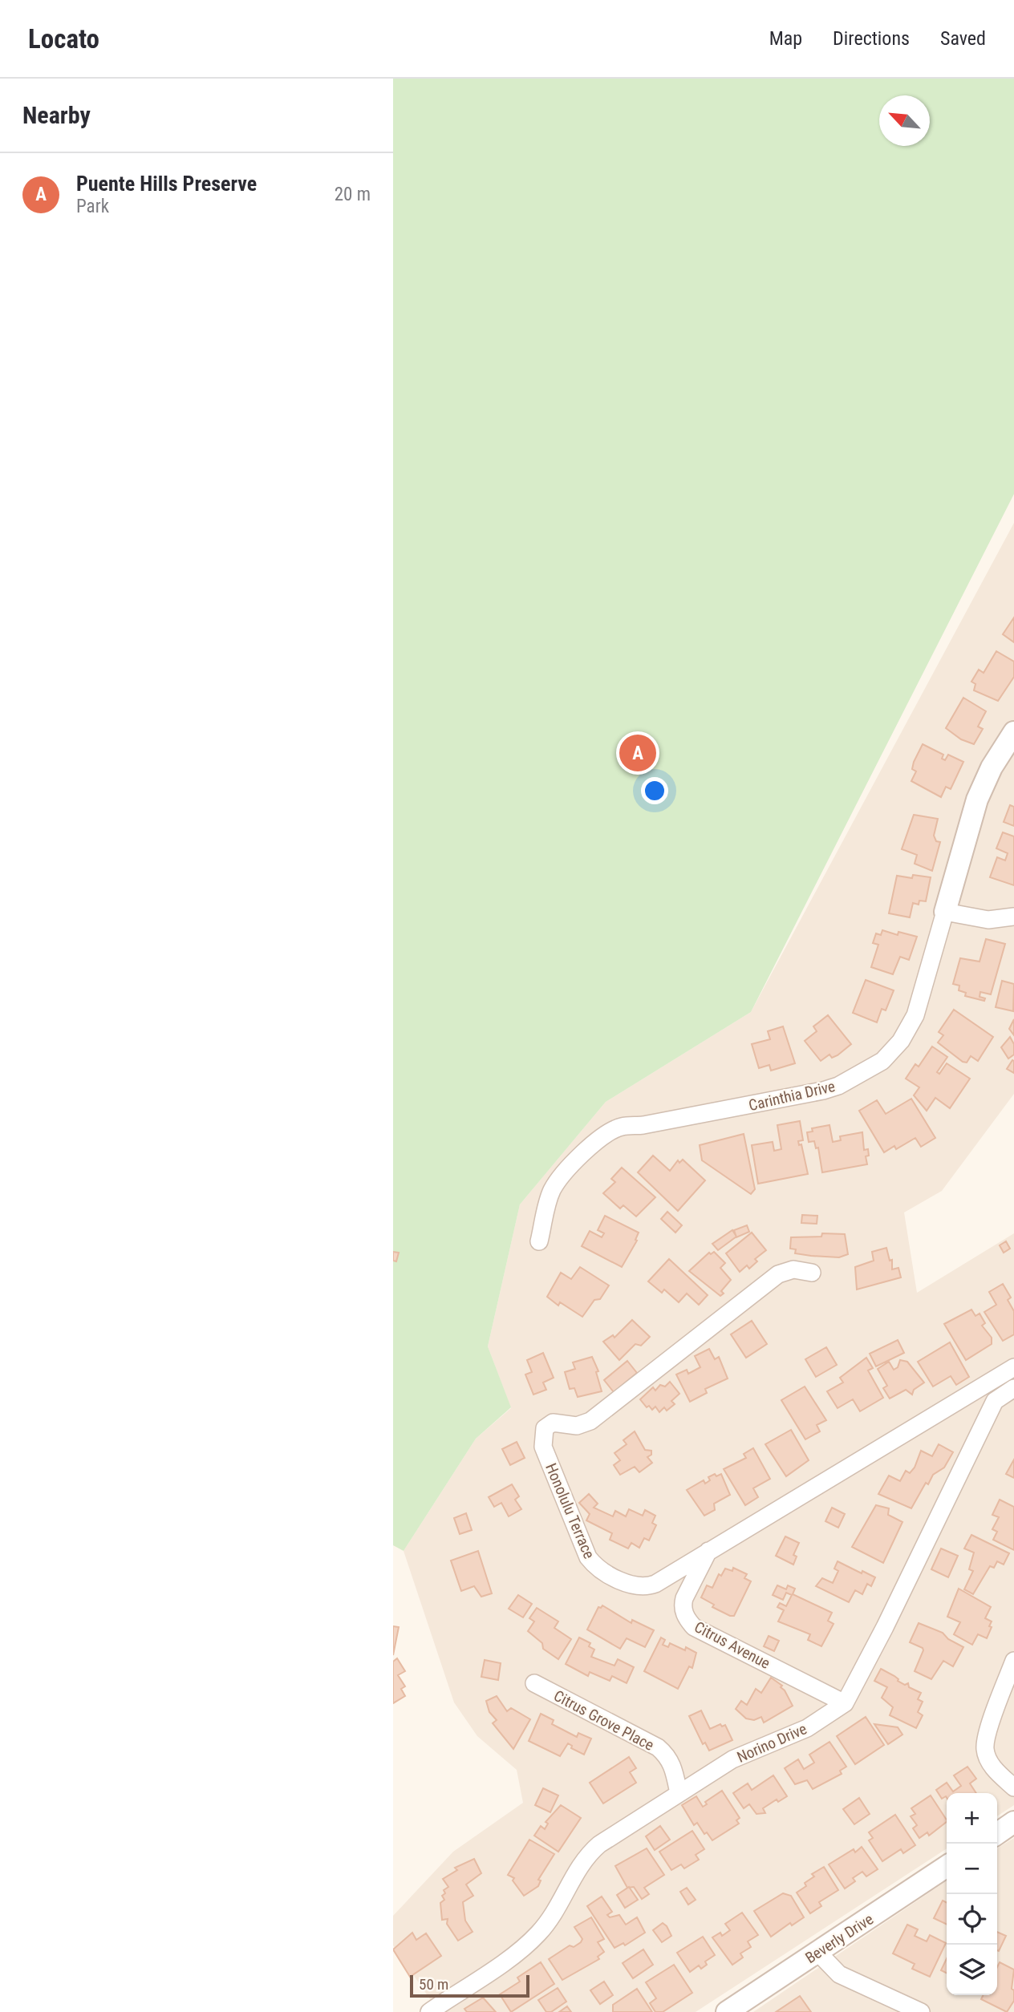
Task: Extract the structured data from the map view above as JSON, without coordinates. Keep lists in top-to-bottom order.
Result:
{
  "streets": {
    "street": [
      "Carinthia Drive",
      "Honolulu Terrace",
      "Citrus Avenue",
      "Citrus Grove Place",
      "Norino Drive",
      "Beverly Drive"
    ]
  },
  "crossings": [
    ["Honolulu Terrace", "Citrus Avenue"],
    ["Citrus Avenue", "Norino Drive"],
    ["Citrus Grove Place", "Norino Drive"]
  ],
  "scale_bar": "50 m",
  "north": "top left",
  "page": {
    "header": "Locato",
    "nav": ["Map", "Directions", "Saved"],
    "heading": "Nearby",
    "list": [
      {
        "mark": "A",
        "name": "Puente Hills Preserve",
        "note": "Park",
        "value": "20 m"
      }
    ],
    "pins": "A",
    "map_buttons": ["+", "−"],
    "scale": "50 m"
  }
}
